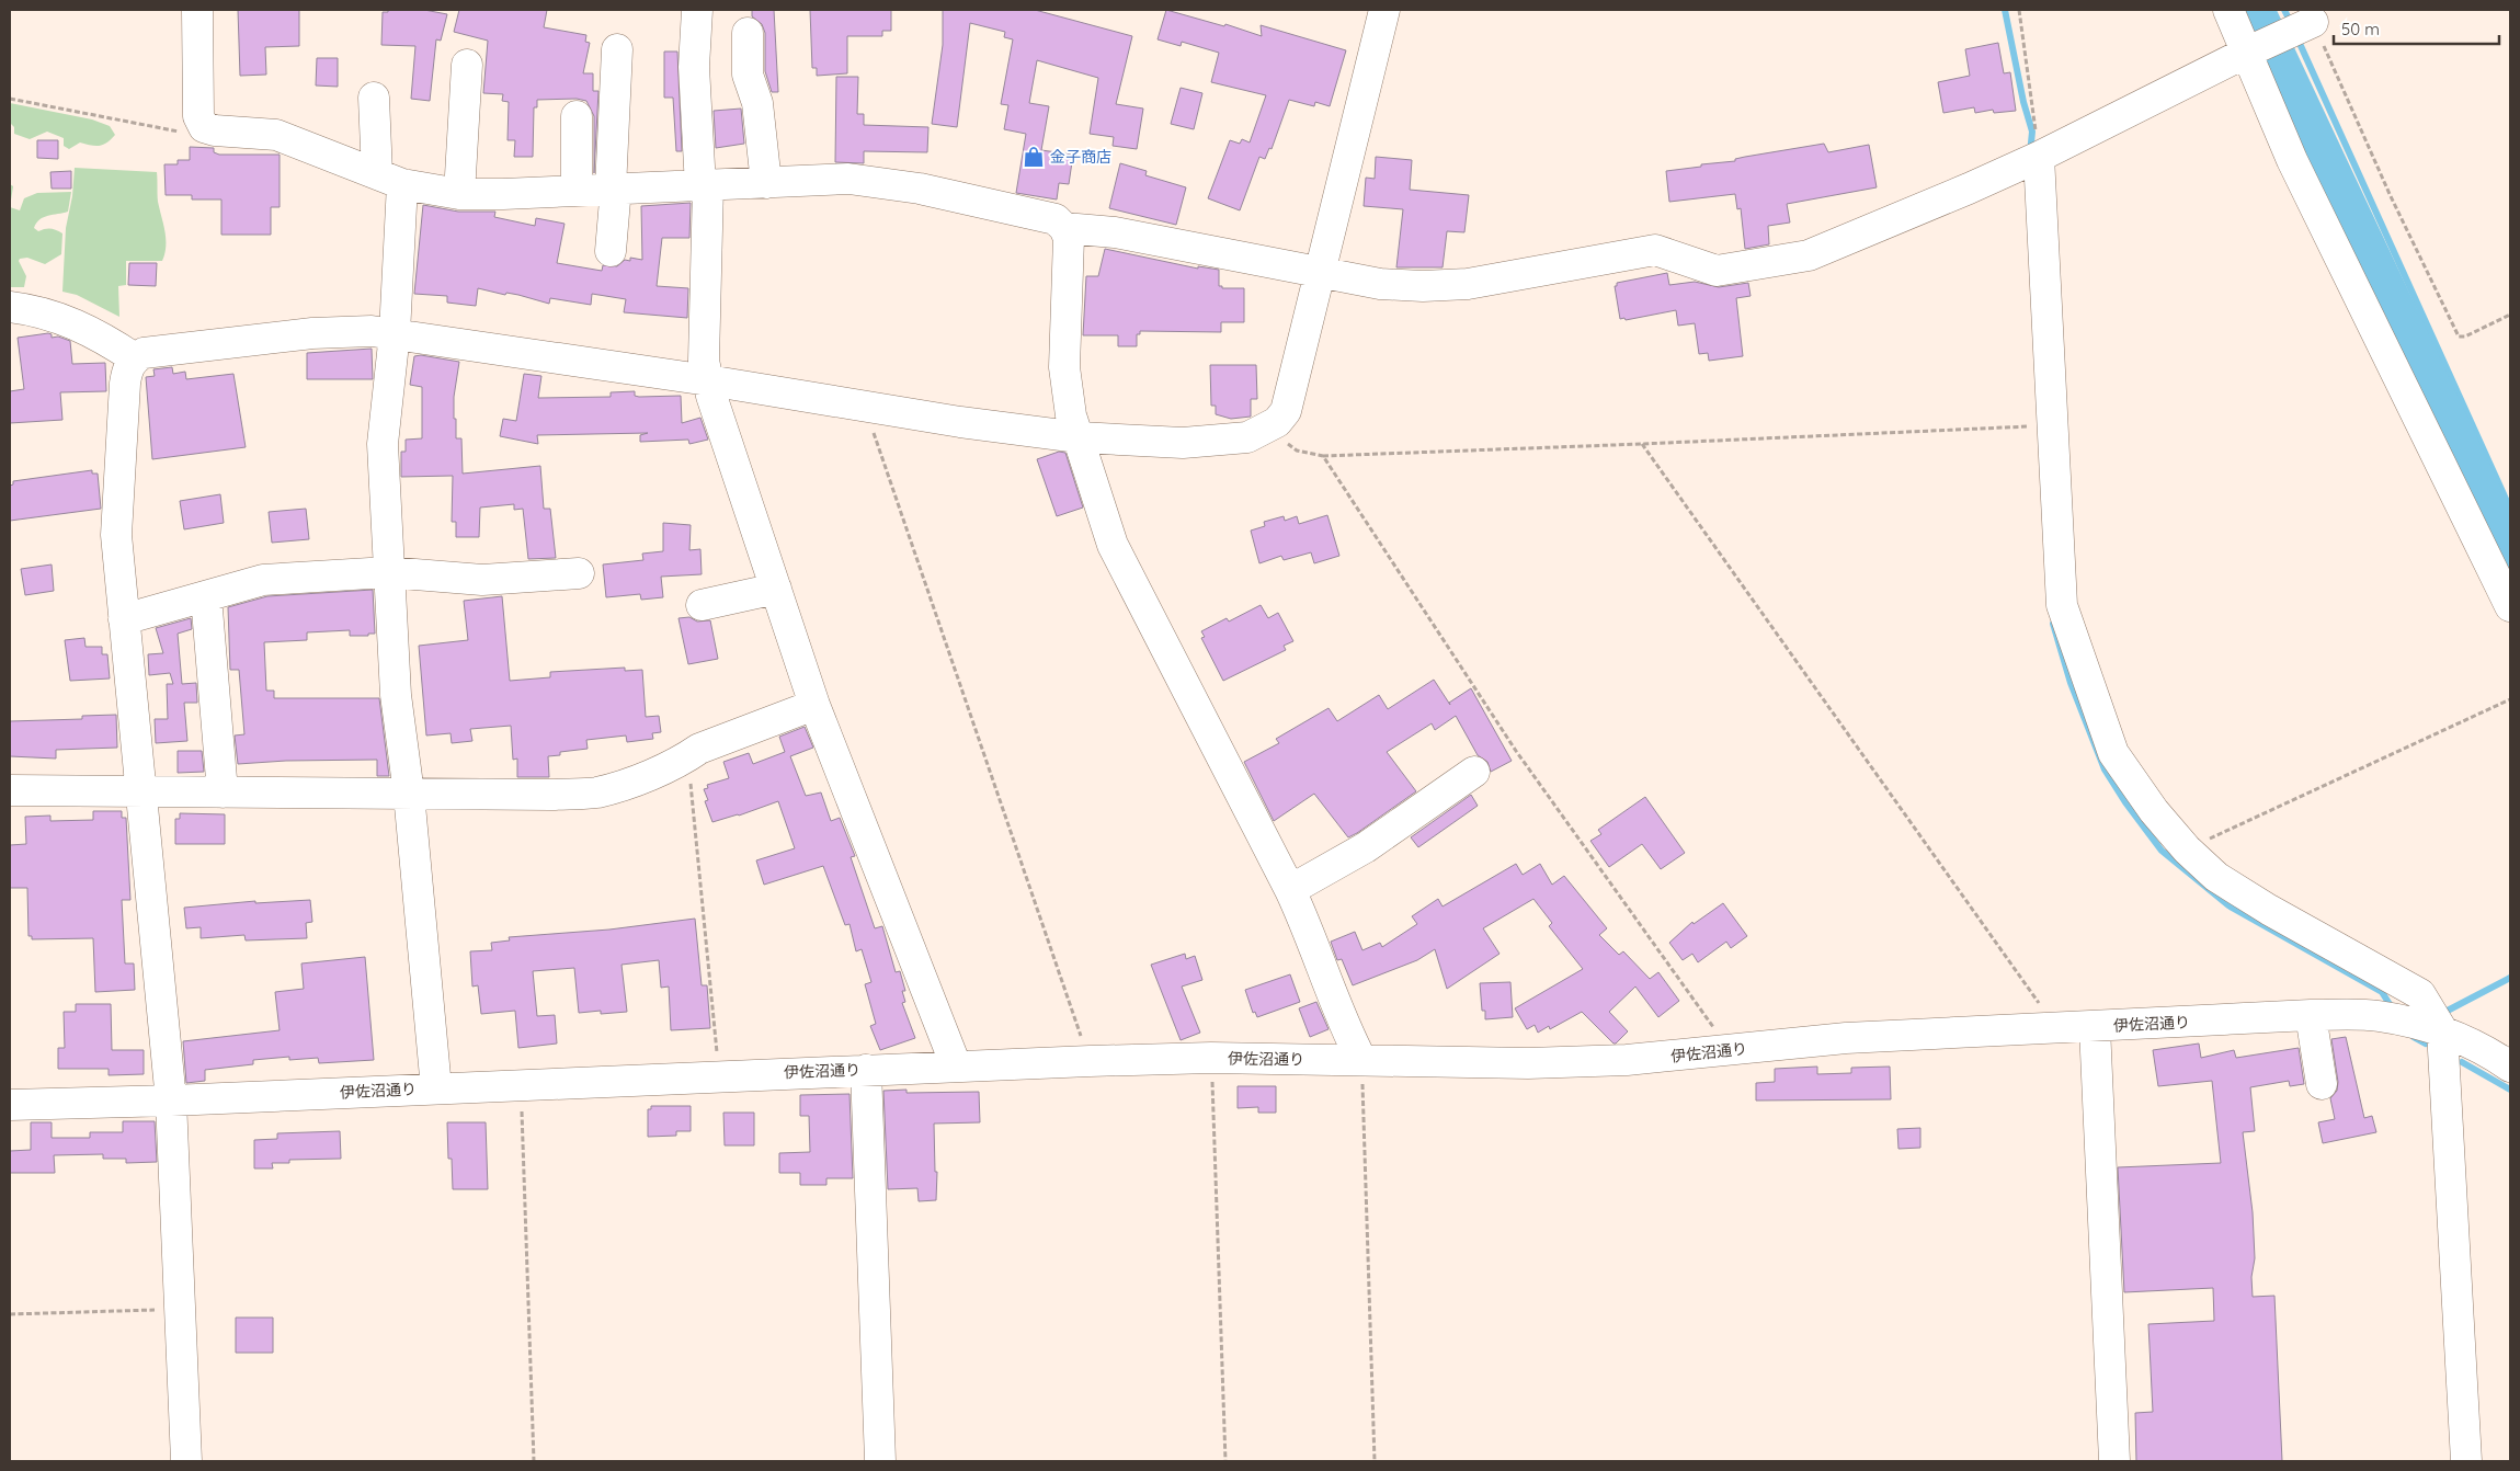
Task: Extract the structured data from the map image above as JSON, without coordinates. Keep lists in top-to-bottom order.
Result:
{
  "streets": {
    "street": ["伊佐沼通り"]
  },
  "places": {
    "shop": ["金子商店"]
  },
  "scale_bar": "50 m"
}
